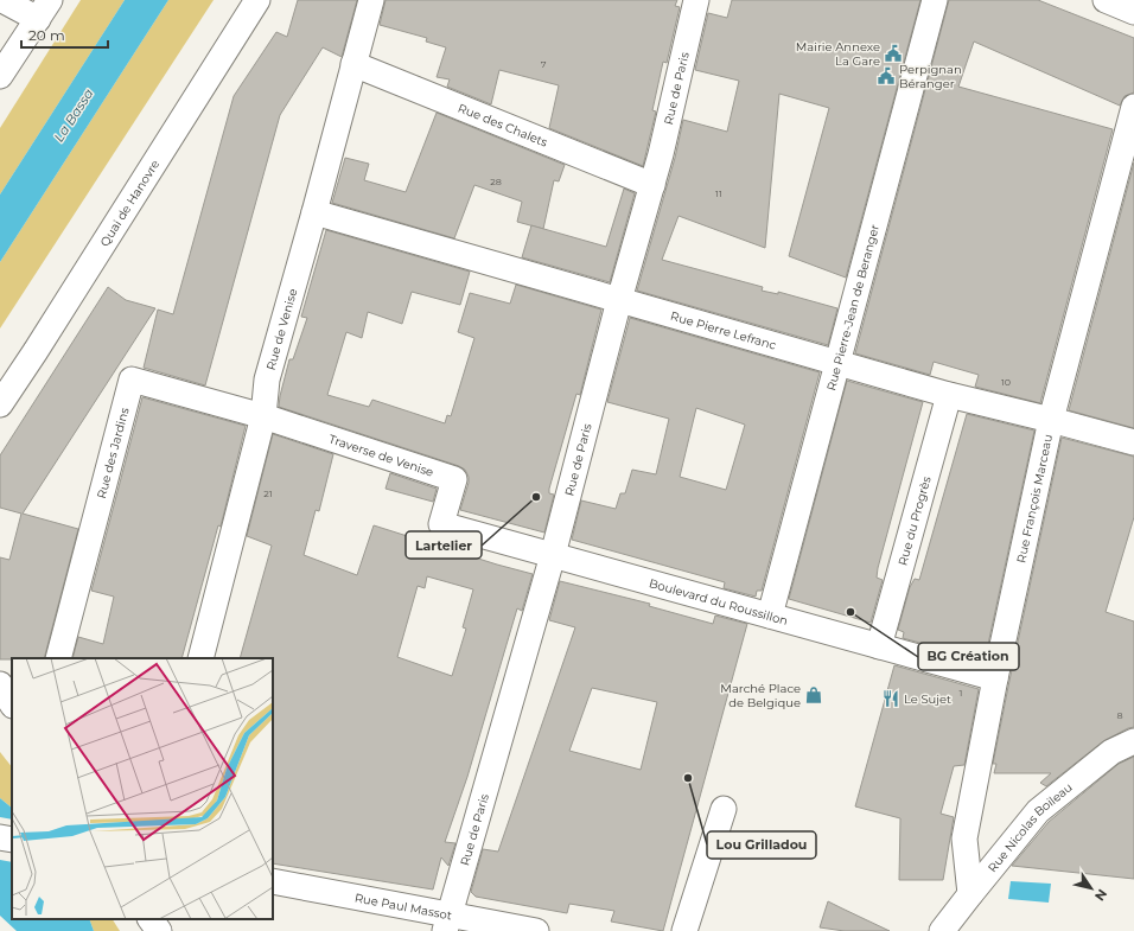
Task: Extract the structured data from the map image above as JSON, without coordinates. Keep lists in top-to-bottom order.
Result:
{
  "streets": {
    "street": [
      "Rue de Paris",
      "Rue des Chalets",
      "Quai de Hanovre",
      "Rue Pierre-Jean de Beranger",
      "Rue de Venise",
      "Rue Pierre Lefranc",
      "Rue des Jardins",
      "Traverse de Venise",
      "Rue François Marceau",
      "Rue du Progrès",
      "Boulevard du Roussillon",
      "Rue Nicolas Boileau",
      "Rue Paul Massot"
    ]
  },
  "crossings": [
    ["Rue de Paris", "Rue des Chalets"],
    ["Rue de Paris", "Rue Pierre Lefranc"],
    ["Rue de Paris", "Boulevard du Roussillon"],
    ["Rue de Paris", "Rue Paul Massot"],
    ["Rue des Chalets", "Rue de Venise"],
    ["Rue Pierre-Jean de Beranger", "Rue Pierre Lefranc"],
    ["Rue Pierre-Jean de Beranger", "Boulevard du Roussillon"],
    ["Rue de Venise", "Rue Pierre Lefranc"],
    ["Rue de Venise", "Rue des Jardins"],
    ["Rue de Venise", "Traverse de Venise"],
    ["Rue Pierre Lefranc", "Rue François Marceau"],
    ["Rue Pierre Lefranc", "Rue du Progrès"],
    ["Rue des Jardins", "Traverse de Venise"],
    ["Traverse de Venise", "Boulevard du Roussillon"],
    ["Rue François Marceau", "Boulevard du Roussillon"],
    ["Rue François Marceau", "Rue Nicolas Boileau"],
    ["Rue du Progrès", "Boulevard du Roussillon"]
  ],
  "water": ["La Bassa"],
  "places": {
    "public building": ["Mairie Annexe La Gare", "Perpignan Béranger"],
    "other": ["Lartelier", "BG Création", "Lou Grilladou"],
    "shop": ["Marché Place de Belgique"],
    "restaurant": ["Le Sujet"]
  },
  "house_numbers": [
    "7",
    "28",
    "11",
    "10",
    "21",
    "1",
    "8"
  ],
  "scale_bar": "20 m",
  "north": "bottom right"
}
